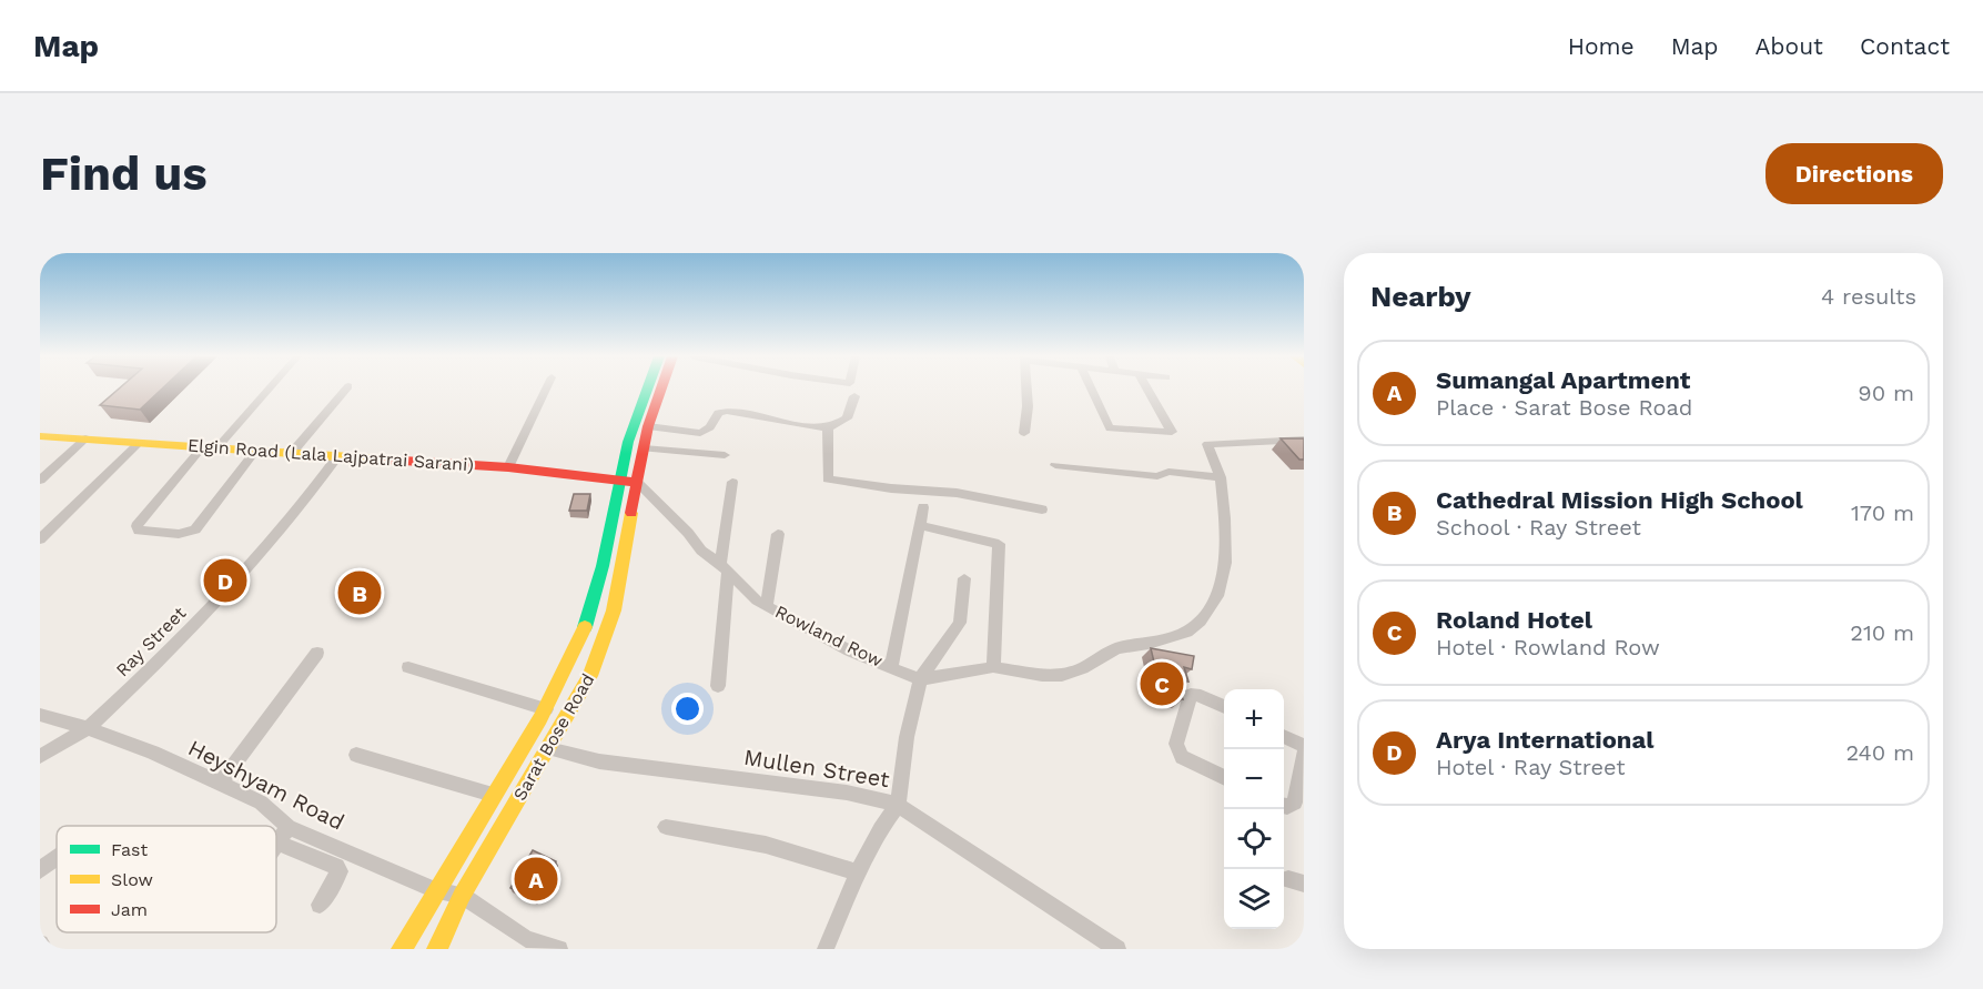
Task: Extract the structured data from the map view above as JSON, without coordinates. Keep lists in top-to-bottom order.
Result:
{
  "streets": {
    "main road": ["Elgin Road (Lala Lajpatrai Sarani)", "Sarat Bose Road"],
    "street": [
      "Rowland Row",
      "Ray Street",
      "Mullen Street",
      "Heyshyam Road"
    ]
  },
  "crossings": [
    ["Elgin Road (Lala Lajpatrai Sarani)", "Rowland Row"],
    ["Elgin Road (Lala Lajpatrai Sarani)", "Ray Street"],
    ["Elgin Road (Lala Lajpatrai Sarani)", "Sarat Bose Road"],
    ["Rowland Row", "Sarat Bose Road"],
    ["Ray Street", "Heyshyam Road"],
    ["Sarat Bose Road", "Mullen Street"],
    ["Sarat Bose Road", "Heyshyam Road"]
  ],
  "legend": ["Fast", "Slow", "Jam"],
  "page": {
    "header": "Map",
    "nav": [
      "Home",
      "Map",
      "About",
      "Contact"
    ],
    "buttons": "Directions",
    "title": "Find us",
    "heading": ["Nearby", "4 results"],
    "list": [
      {
        "mark": "A",
        "name": "Sumangal Apartment",
        "note": "Place · Sarat Bose Road",
        "value": "90 m"
      },
      {
        "mark": "B",
        "name": "Cathedral Mission High School",
        "note": "School · Ray Street",
        "value": "170 m"
      },
      {
        "mark": "C",
        "name": "Roland Hotel",
        "note": "Hotel · Rowland Row",
        "value": "210 m"
      },
      {
        "mark": "D",
        "name": "Arya International",
        "note": "Hotel · Ray Street",
        "value": "240 m"
      }
    ],
    "pins": [
      "D",
      "B",
      "C",
      "A"
    ],
    "map_buttons": ["+", "−"]
  }
}
